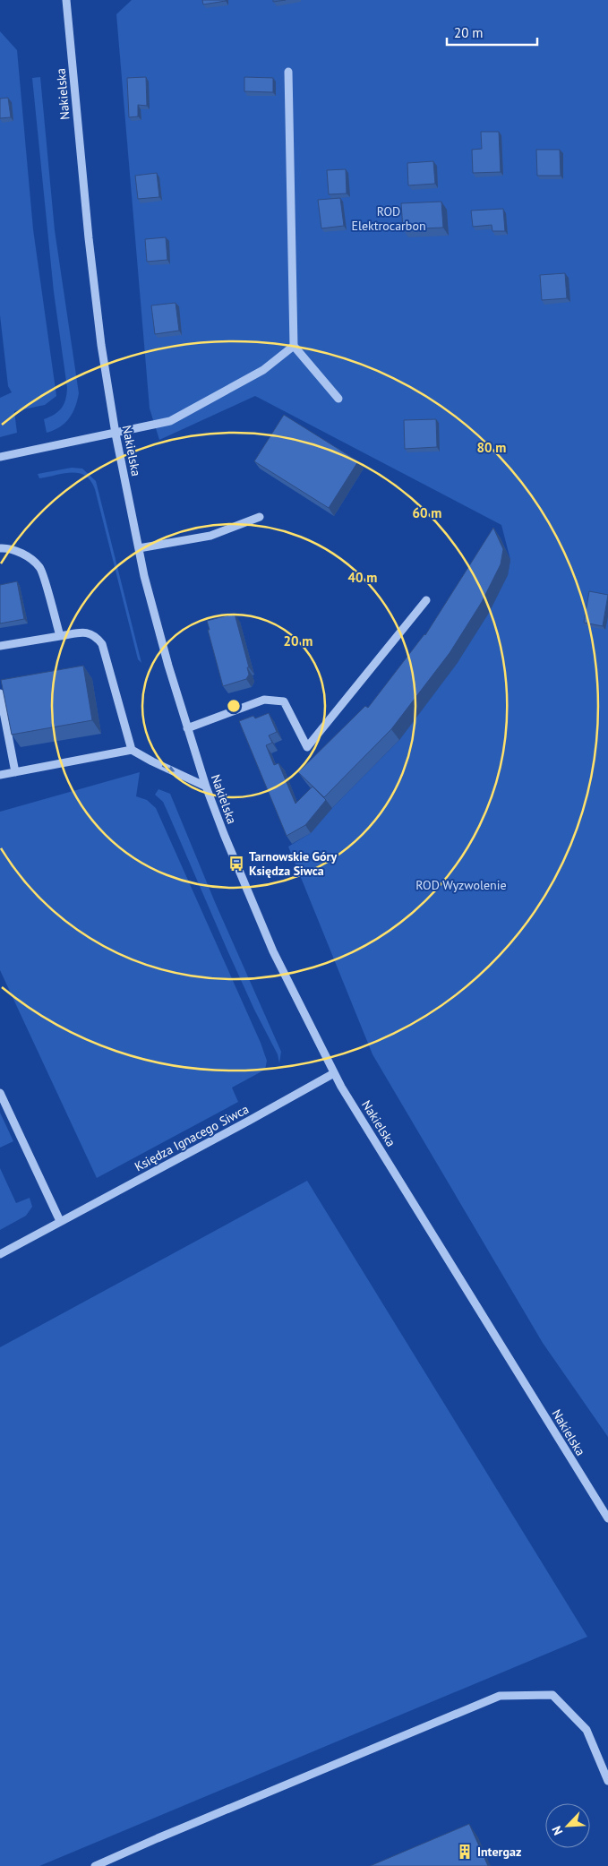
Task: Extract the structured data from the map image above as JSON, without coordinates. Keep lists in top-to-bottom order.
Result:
{
  "streets": {
    "street": ["Nakielska", "Księdza Ignacego Siwca"]
  },
  "crossings": [
    ["Nakielska", "Księdza Ignacego Siwca"]
  ],
  "parks": ["ROD Elektrocarbon", "ROD Wyzwolenie"],
  "places": {
    "bus stop": ["Tarnowskie Góry Księdza Siwca"],
    "building": ["Intergaz"]
  },
  "scale_bar": "20 m",
  "north": "bottom left",
  "rings": [
    "80 m",
    "60 m",
    "40 m",
    "20 m"
  ]
}
